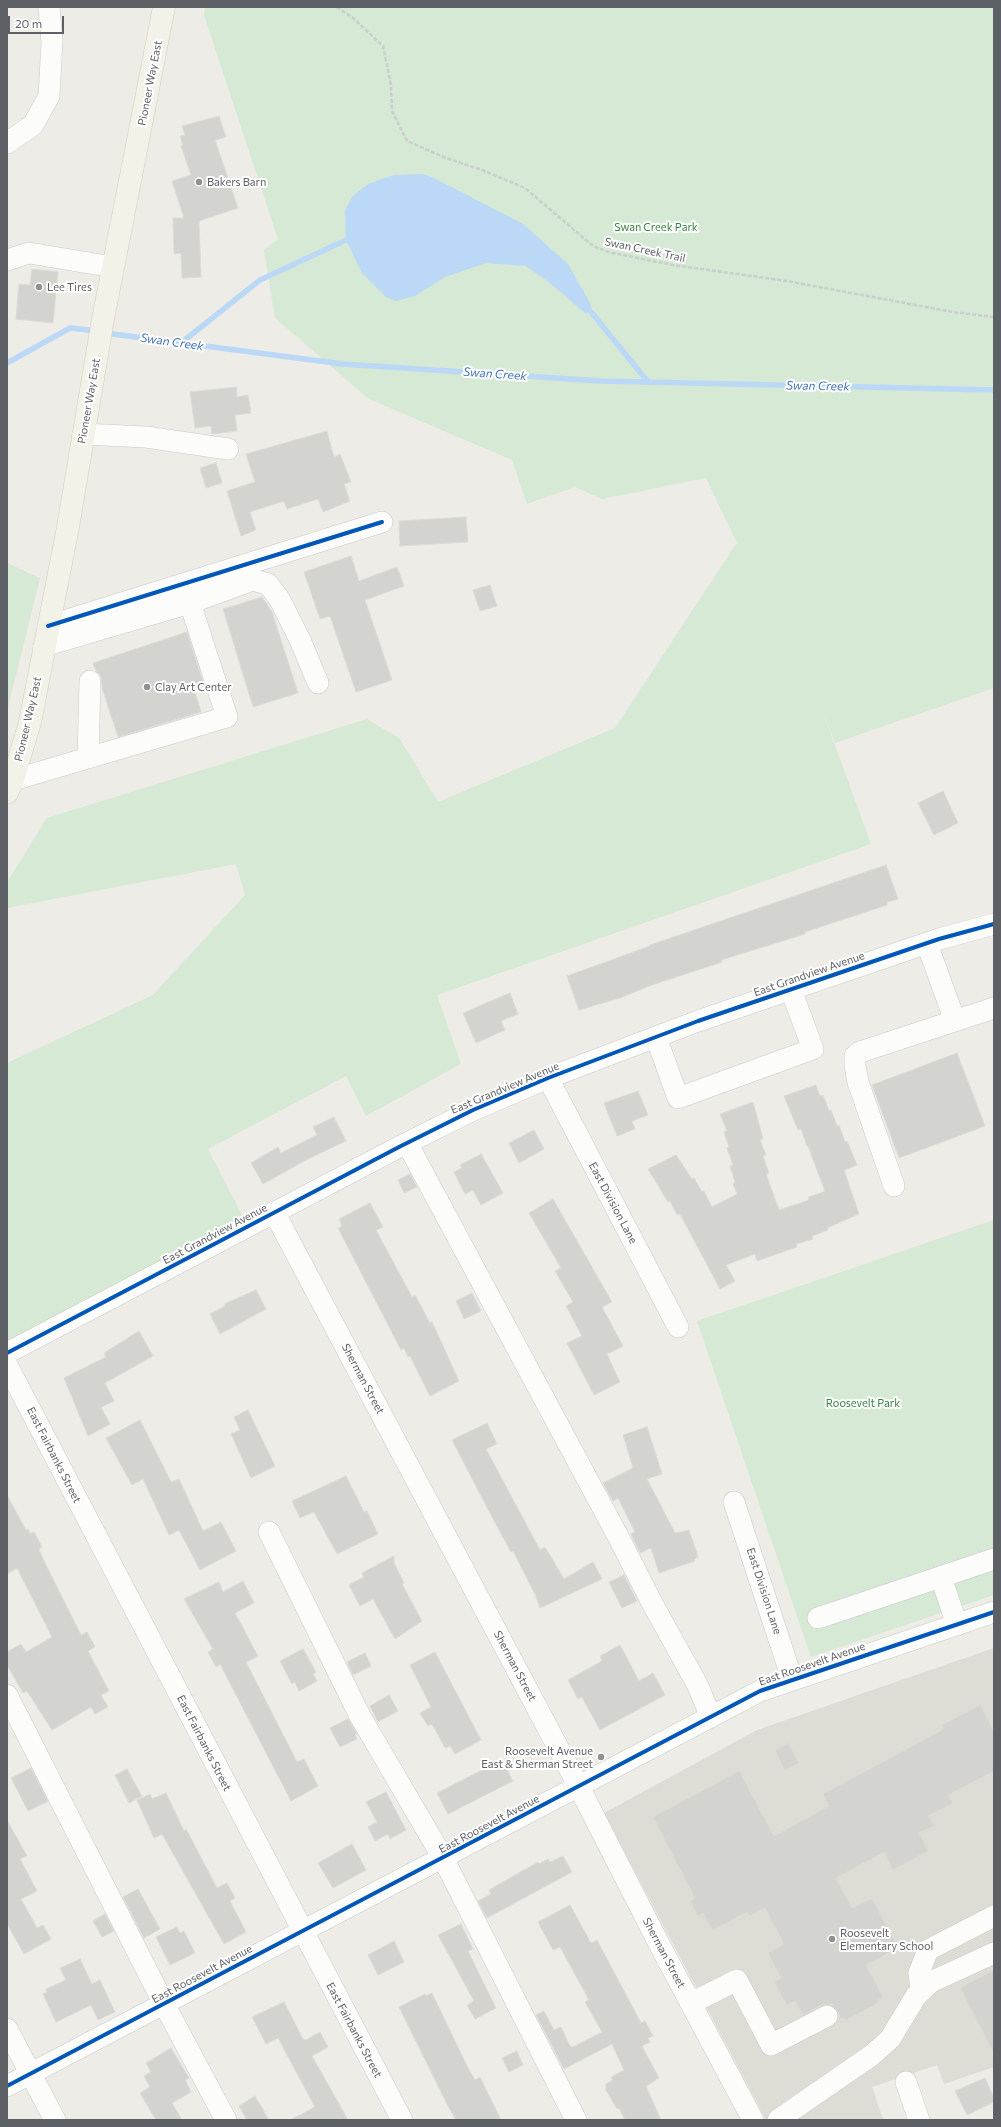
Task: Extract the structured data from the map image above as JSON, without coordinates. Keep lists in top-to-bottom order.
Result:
{
  "streets": {
    "main road": ["Pioneer Way East"],
    "street": [
      "East Grandview Avenue",
      "East Division Lane",
      "Sherman Street",
      "East Fairbanks Street",
      "East Roosevelt Avenue"
    ],
    "path": ["Swan Creek Trail"]
  },
  "crossings": [
    ["East Grandview Avenue", "East Division Lane"],
    ["East Grandview Avenue", "Sherman Street"],
    ["East Division Lane", "East Roosevelt Avenue"],
    ["Sherman Street", "East Roosevelt Avenue"],
    ["East Fairbanks Street", "East Roosevelt Avenue"]
  ],
  "water": ["Swan Creek"],
  "parks": ["Swan Creek Park", "Roosevelt Park"],
  "places": [
    "Bakers Barn",
    "Lee Tires",
    "Clay Art Center",
    "Roosevelt Avenue East & Sherman Street",
    "Roosevelt Elementary School"
  ],
  "scale_bar": "20 m"
}
